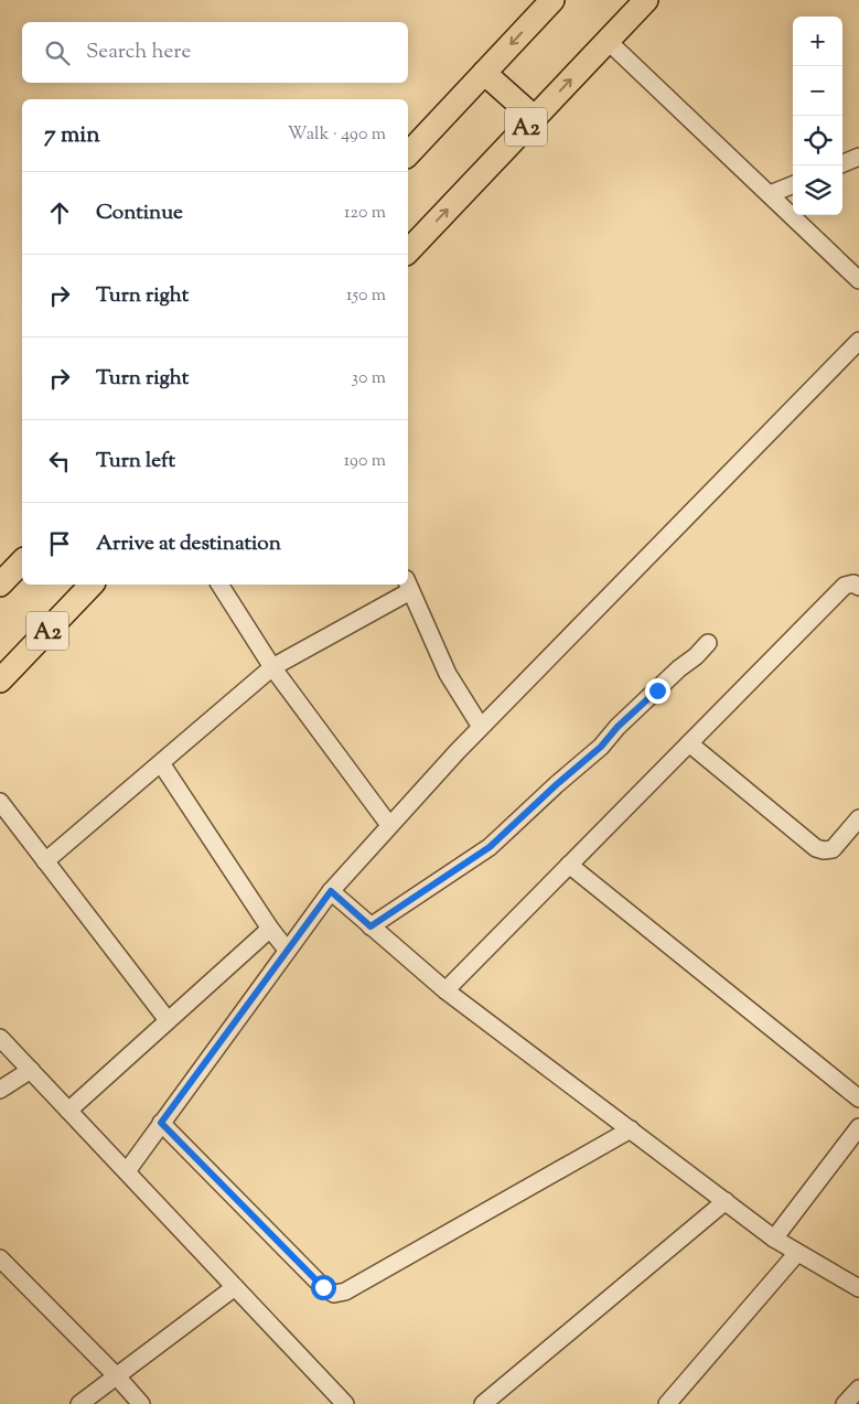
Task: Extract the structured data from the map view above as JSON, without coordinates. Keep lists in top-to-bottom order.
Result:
{
  "streets": {
    "highway": ["A2"]
  },
  "page": {
    "map_buttons": ["+", "−"],
    "search": "Search here",
    "heading": ["7 min", "Walk · 490 m"],
    "list": [
      ["Continue", "120 m"],
      ["Turn right", "150 m"],
      ["Turn right", "30 m"],
      ["Turn left", "190 m"],
      "Arrive at destination"
    ]
  }
}
